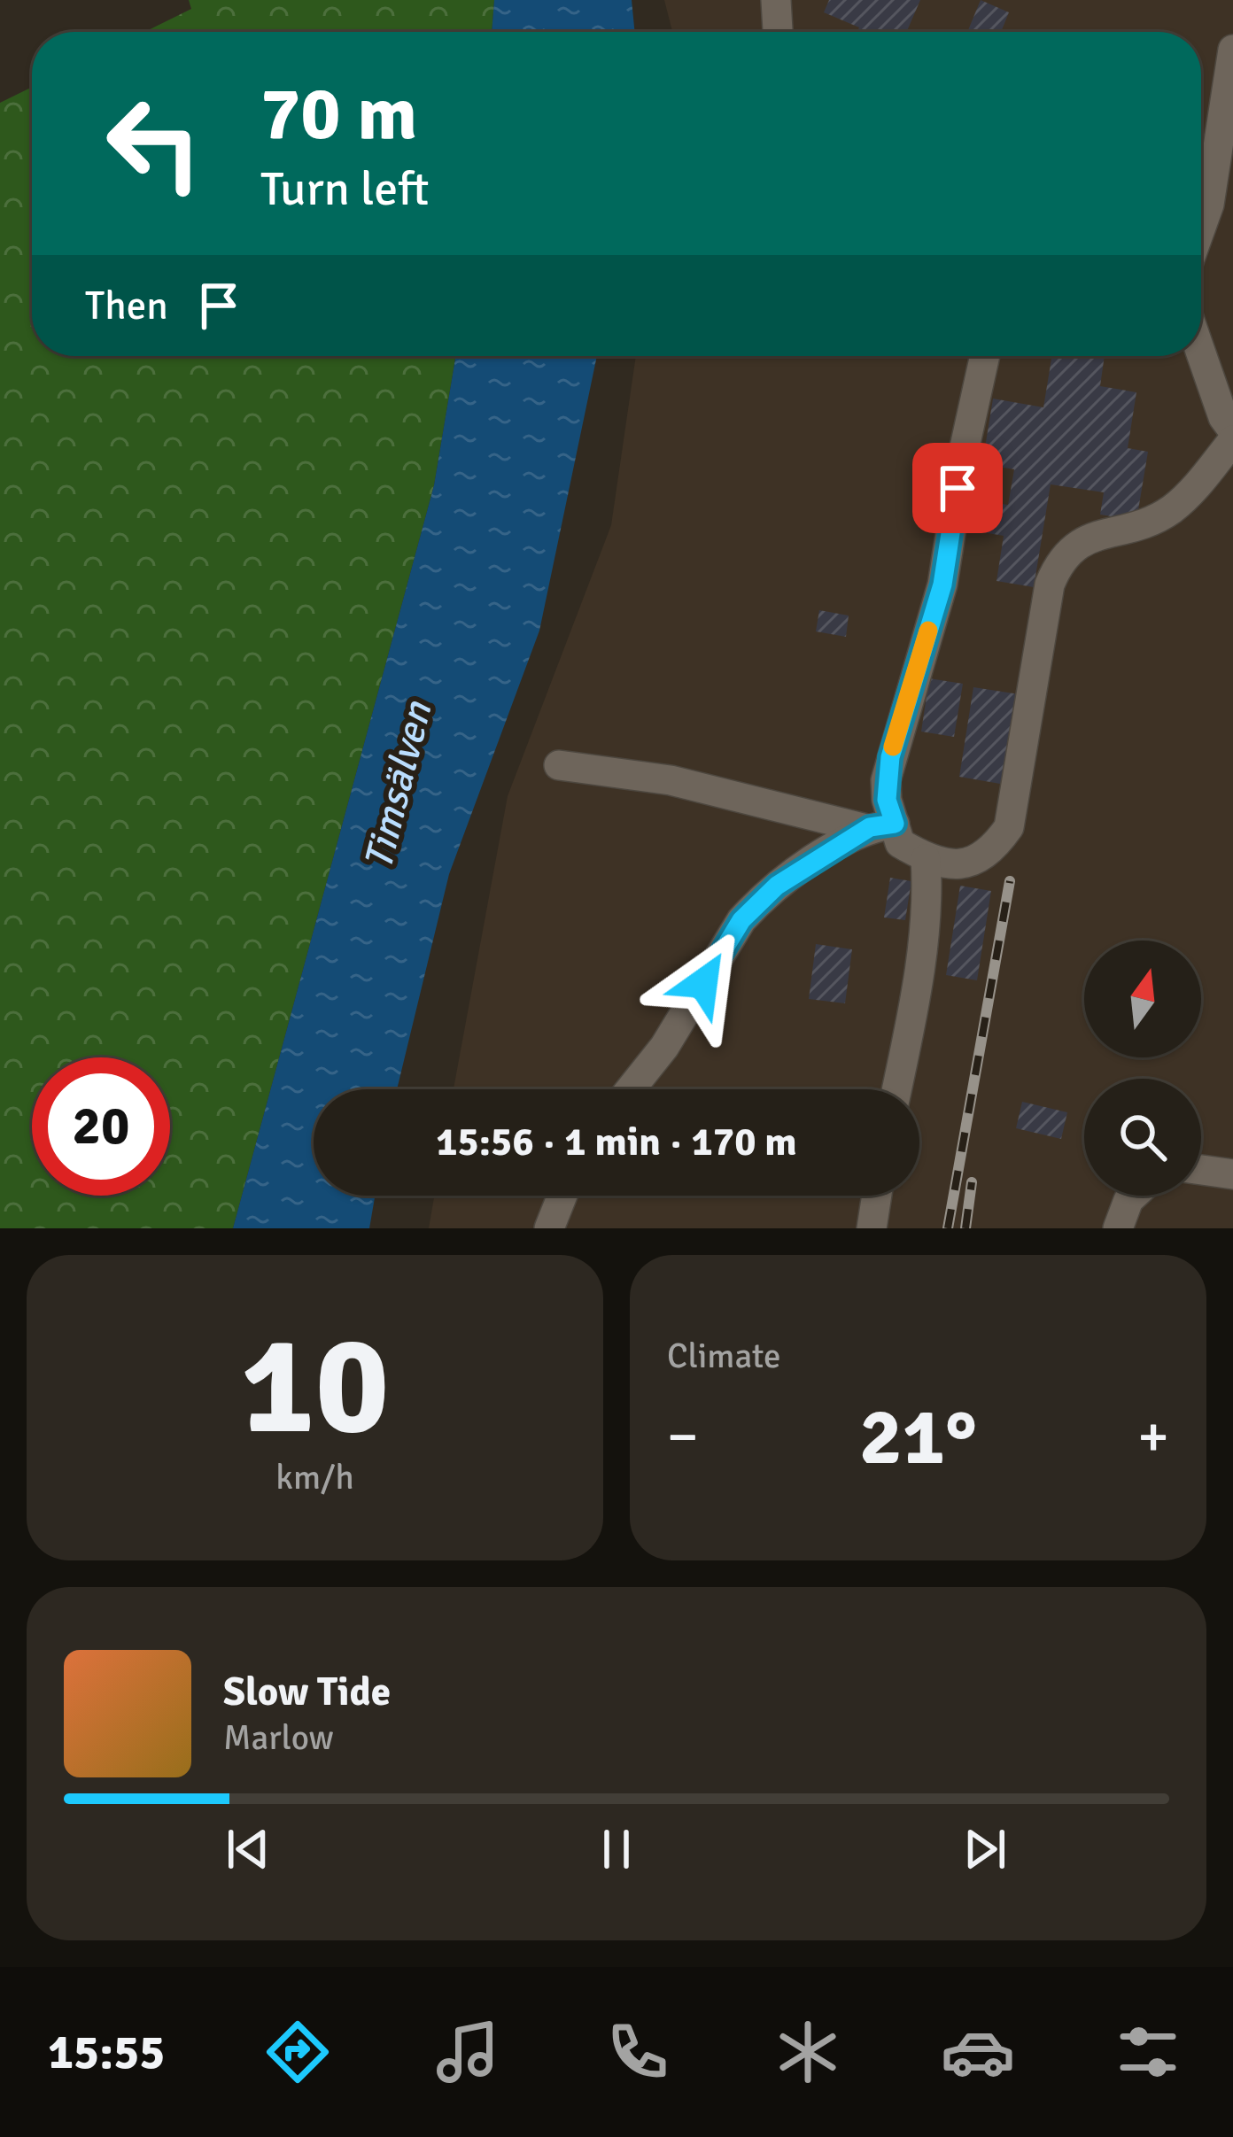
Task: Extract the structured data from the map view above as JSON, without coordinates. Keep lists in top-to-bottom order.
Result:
{
  "water": ["Timsälven"],
  "north": "top",
  "page": {
    "turn": ["70 m", "Turn left"],
    "then": "Then",
    "limit": "20",
    "trip": "15:56 · 1 min · 170 m",
    "tile": [
      ["10", "km/h"],
      "Climate"
    ],
    "heat": ["−", "21°", "+"],
    "song": ["Slow Tide", "Marlow"],
    "tabs": "15:55"
  }
}
